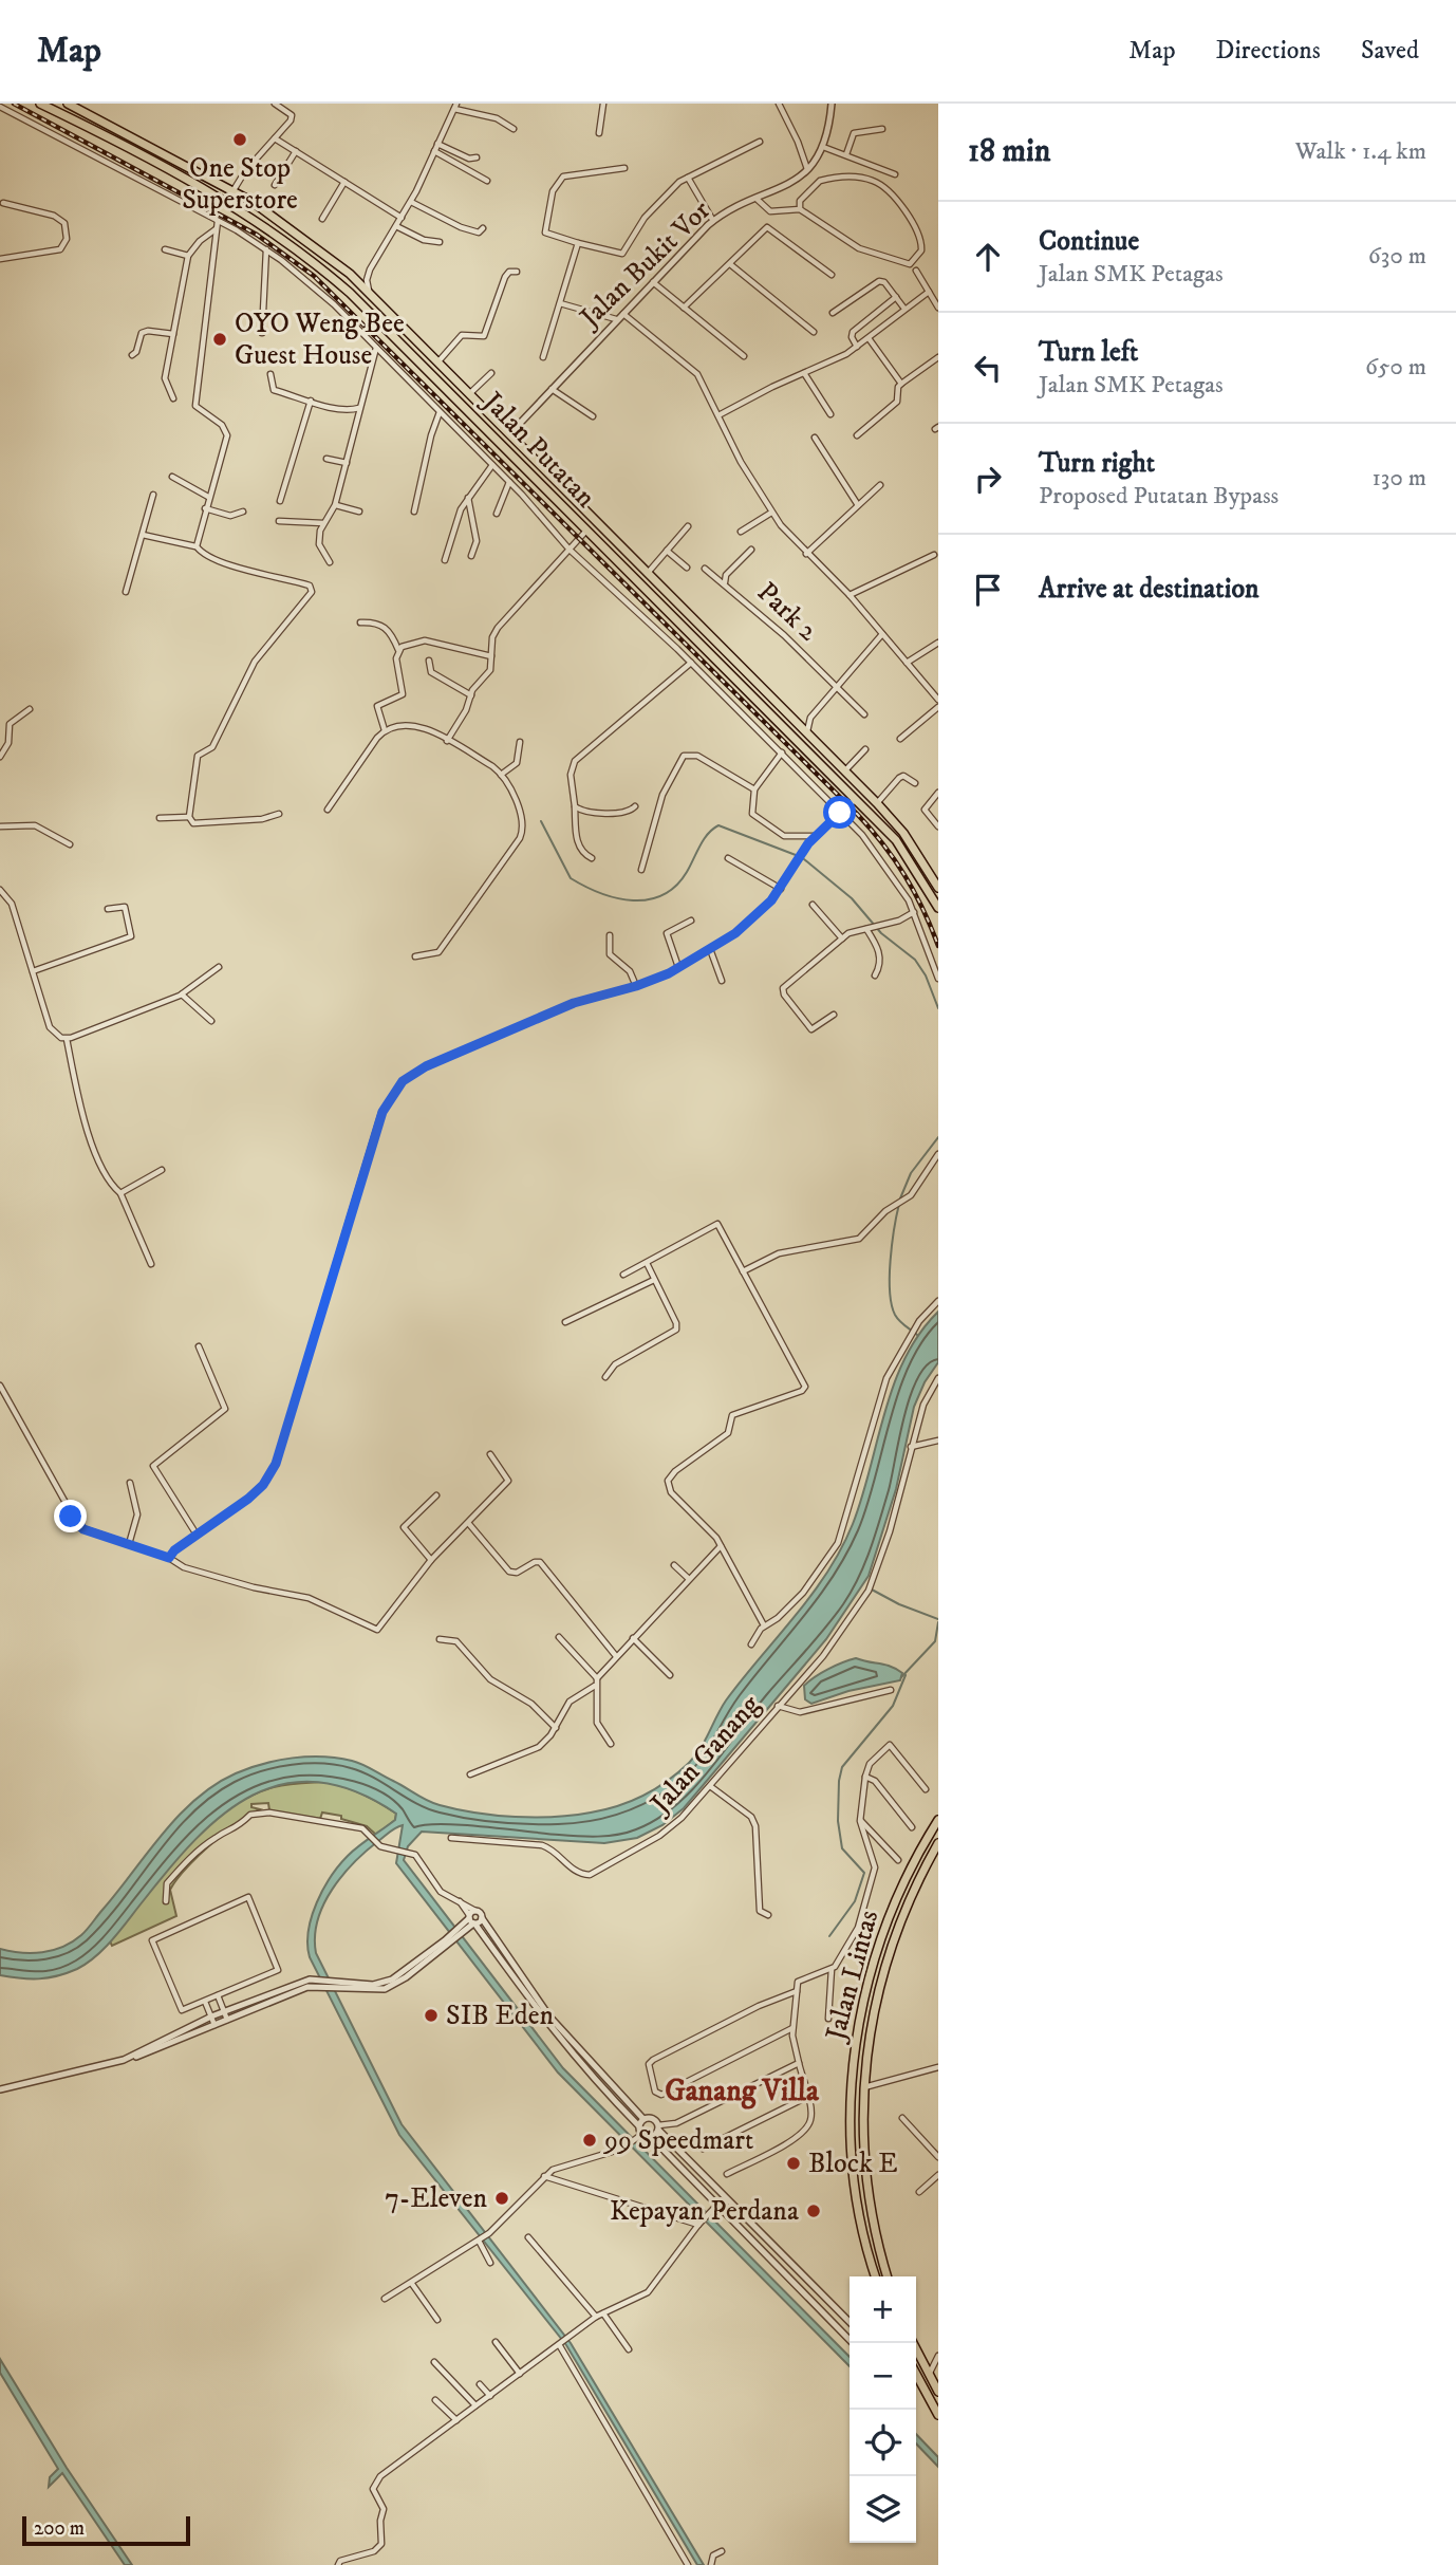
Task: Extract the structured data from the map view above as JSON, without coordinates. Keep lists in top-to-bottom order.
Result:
{
  "streets": {
    "highway": ["Jalan Putatan", "Jalan Lintas"],
    "street": ["Jalan Bukit Vor", "Park 2", "Jalan Ganang"]
  },
  "crossings": [
    ["Jalan Bukit Vor", "Jalan Putatan"]
  ],
  "districts": ["Ganang Villa"],
  "places": [
    "One Stop Superstore",
    "OYO Weng Bee Guest House",
    "SIB Eden",
    "99 Speedmart",
    "Block E",
    "7-Eleven",
    "Kepayan Perdana"
  ],
  "scale_bar": "200 m",
  "page": {
    "header": "Map",
    "nav": ["Map", "Directions", "Saved"],
    "heading": ["18 min", "Walk · 1.4 km"],
    "list": [
      ["Continue", "Jalan SMK Petagas", "630 m"],
      ["Turn left", "Jalan SMK Petagas", "650 m"],
      ["Turn right", "Proposed Putatan Bypass", "130 m"],
      "Arrive at destination"
    ],
    "map_buttons": ["+", "−"],
    "scale": "200 m"
  }
}
